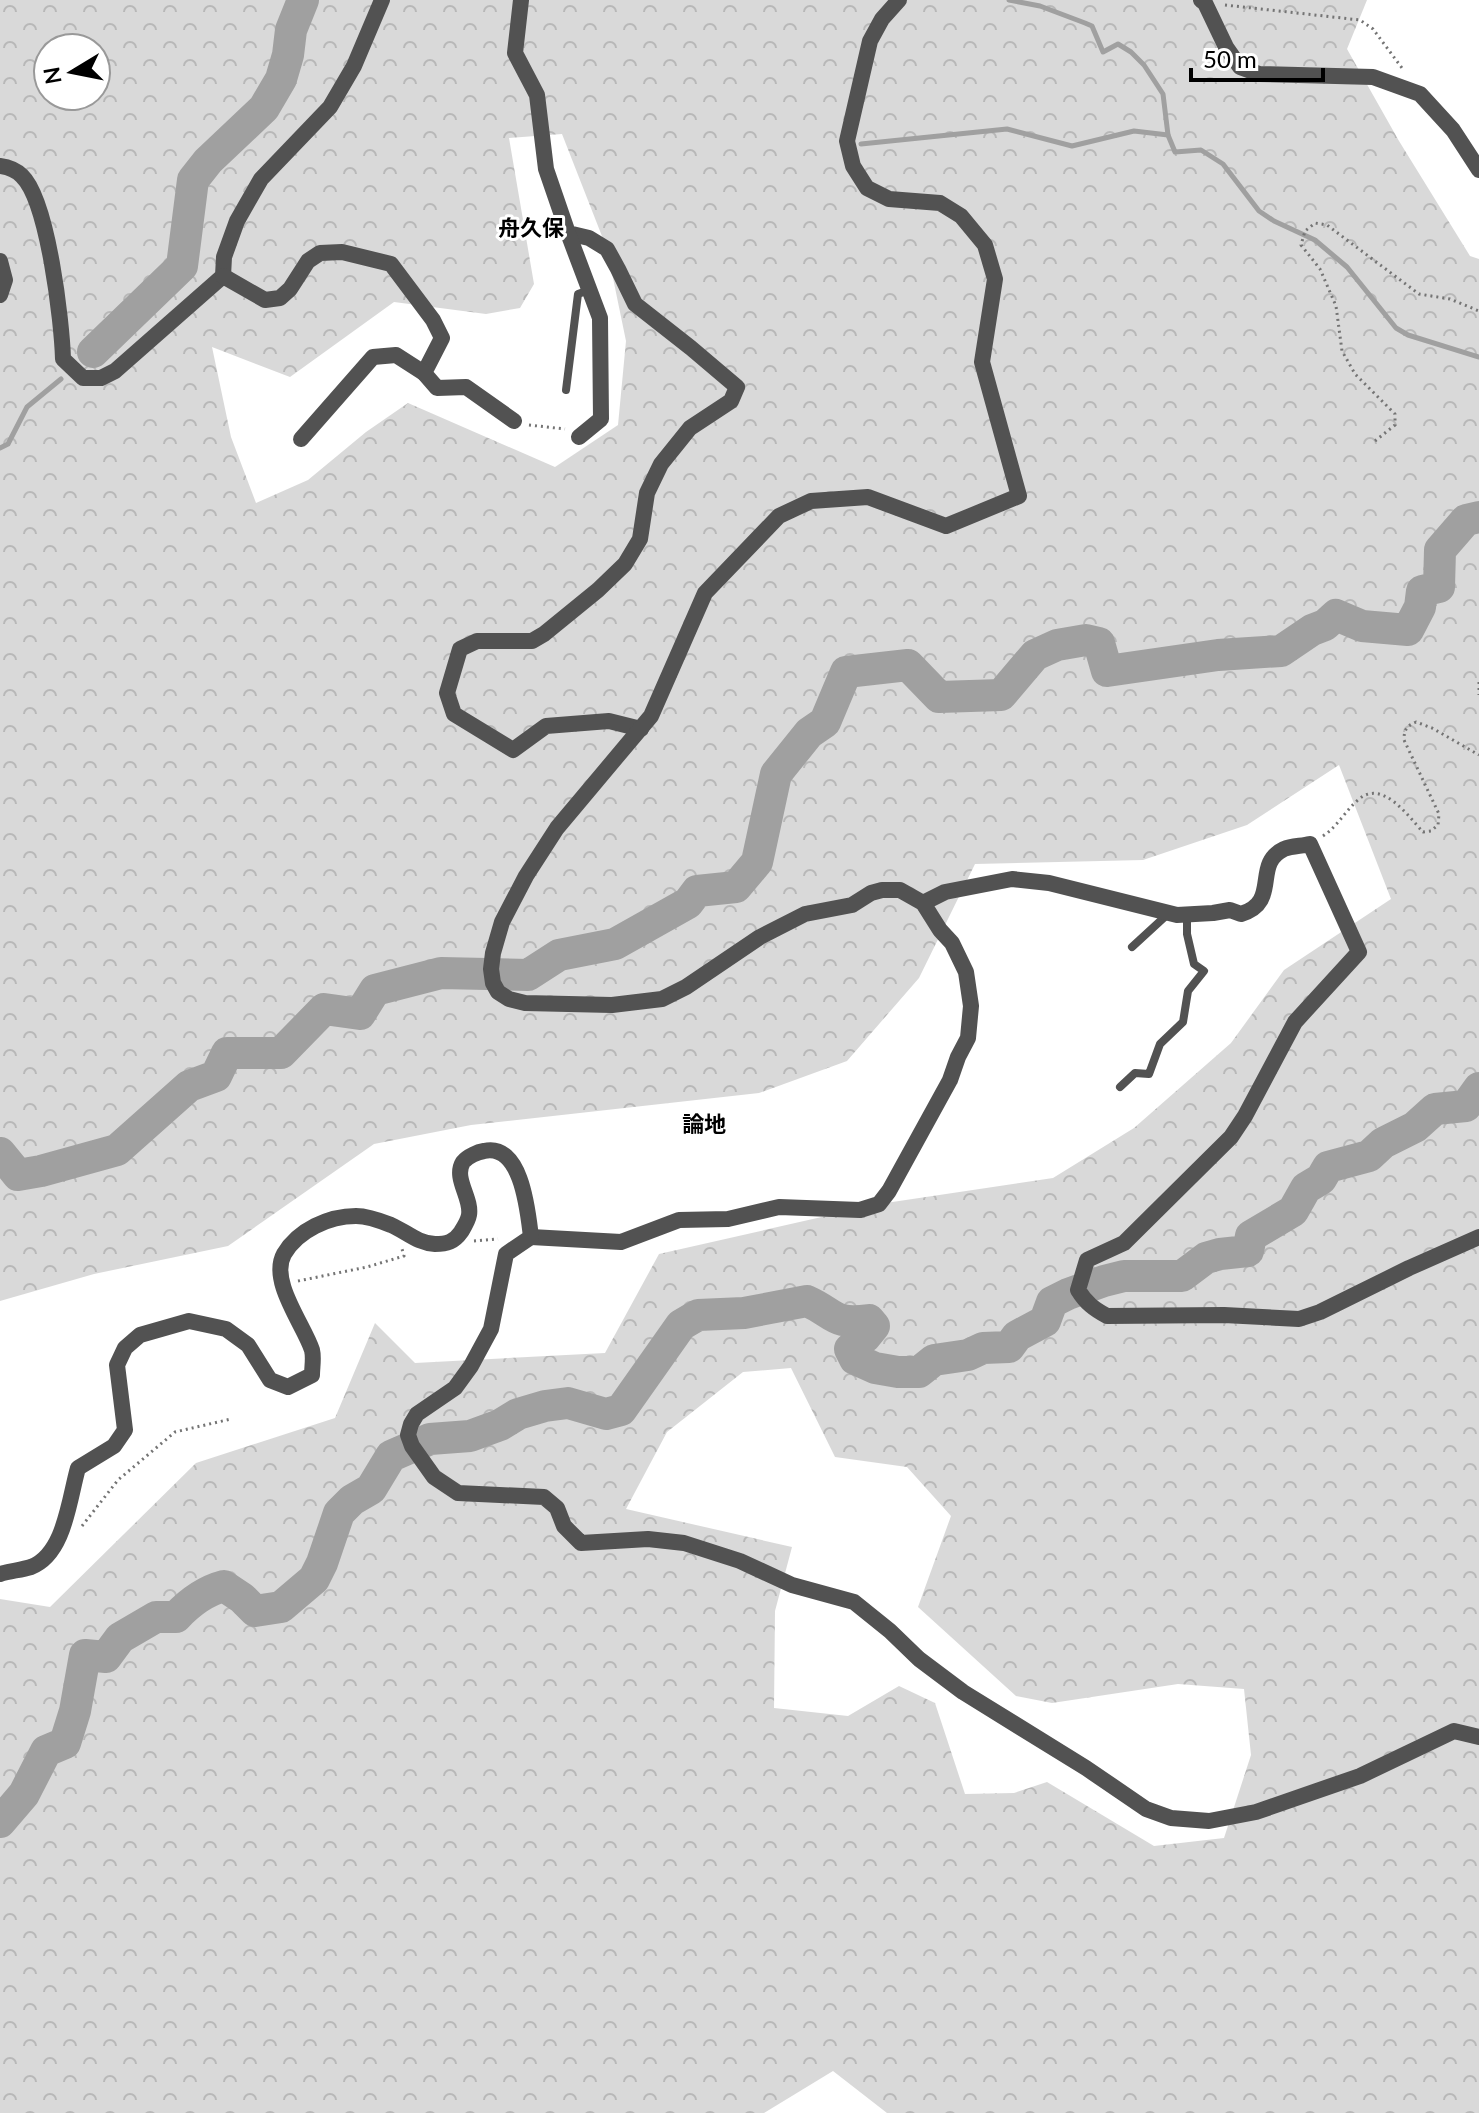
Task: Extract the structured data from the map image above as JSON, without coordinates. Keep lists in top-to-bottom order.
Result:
{
  "districts": ["舟久保", "論地"],
  "scale_bar": "50 m",
  "north": "left"
}
